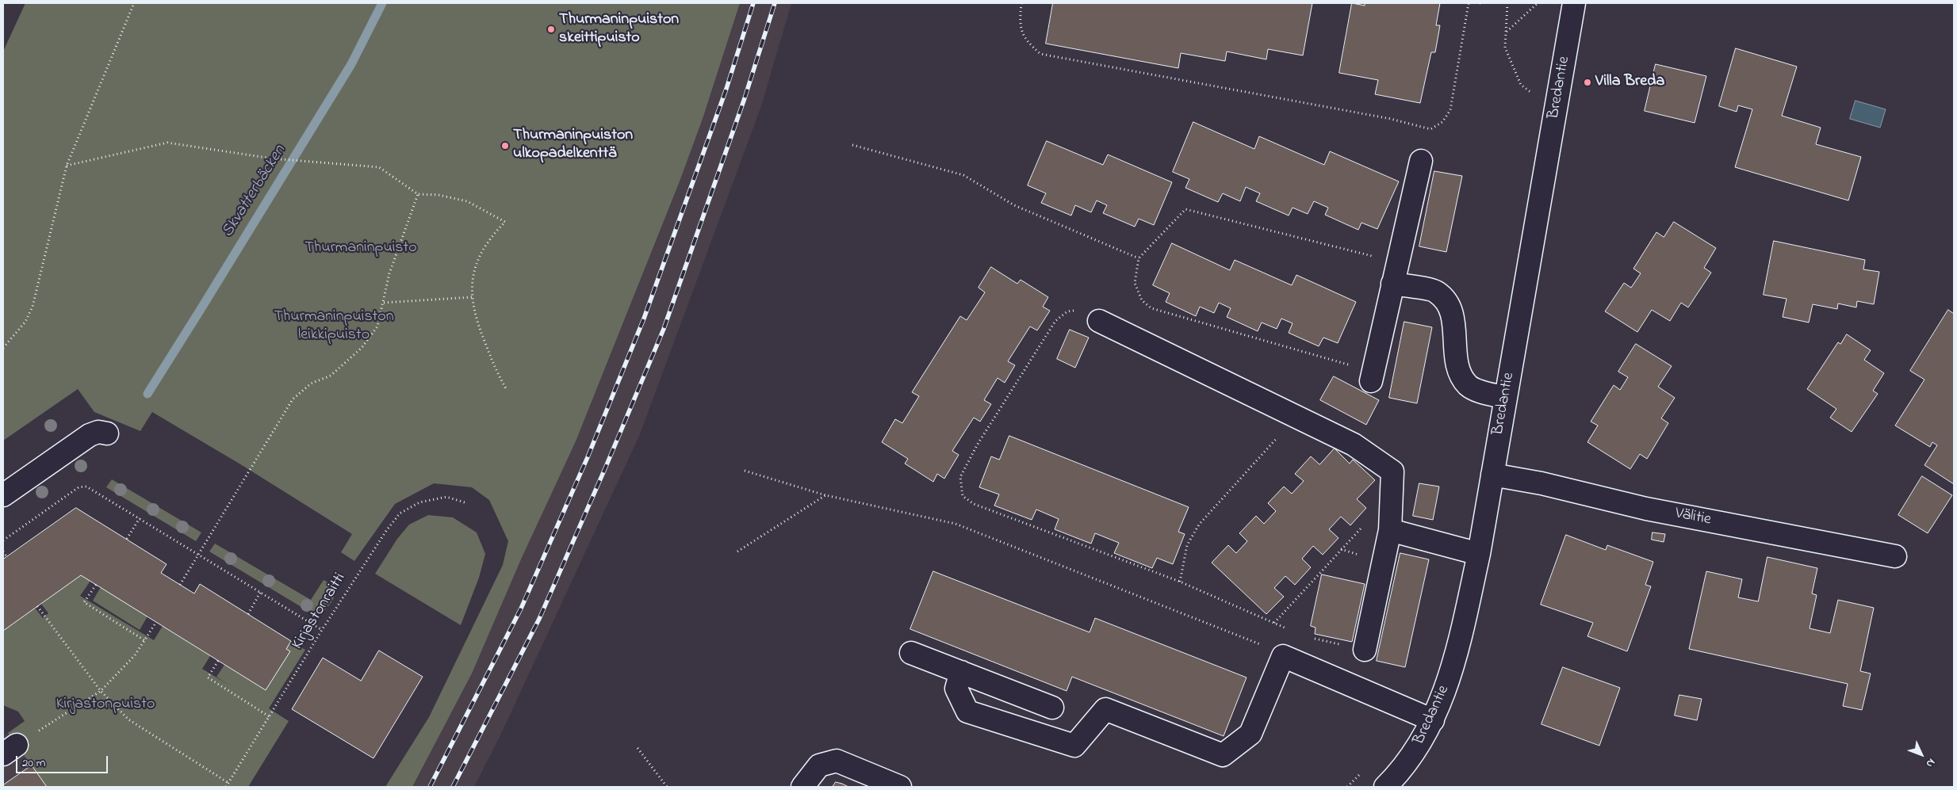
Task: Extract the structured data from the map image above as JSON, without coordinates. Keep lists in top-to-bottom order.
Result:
{
  "streets": {
    "street": ["Bredantie", "Välitie"],
    "path": ["Kirjastonraitti"]
  },
  "crossings": [
    ["Bredantie", "Välitie"]
  ],
  "water": ["Skvatterbäcken"],
  "parks": ["Thurmaninpuisto", "Thurmaninpuiston leikkipuisto", "Kirjastonpuisto"],
  "places": ["Thurmaninpuiston skeittipuisto", "Villa Breda", "Thurmaninpuiston ulkopadelkenttä"],
  "scale_bar": "20 m",
  "north": "bottom right"
}
